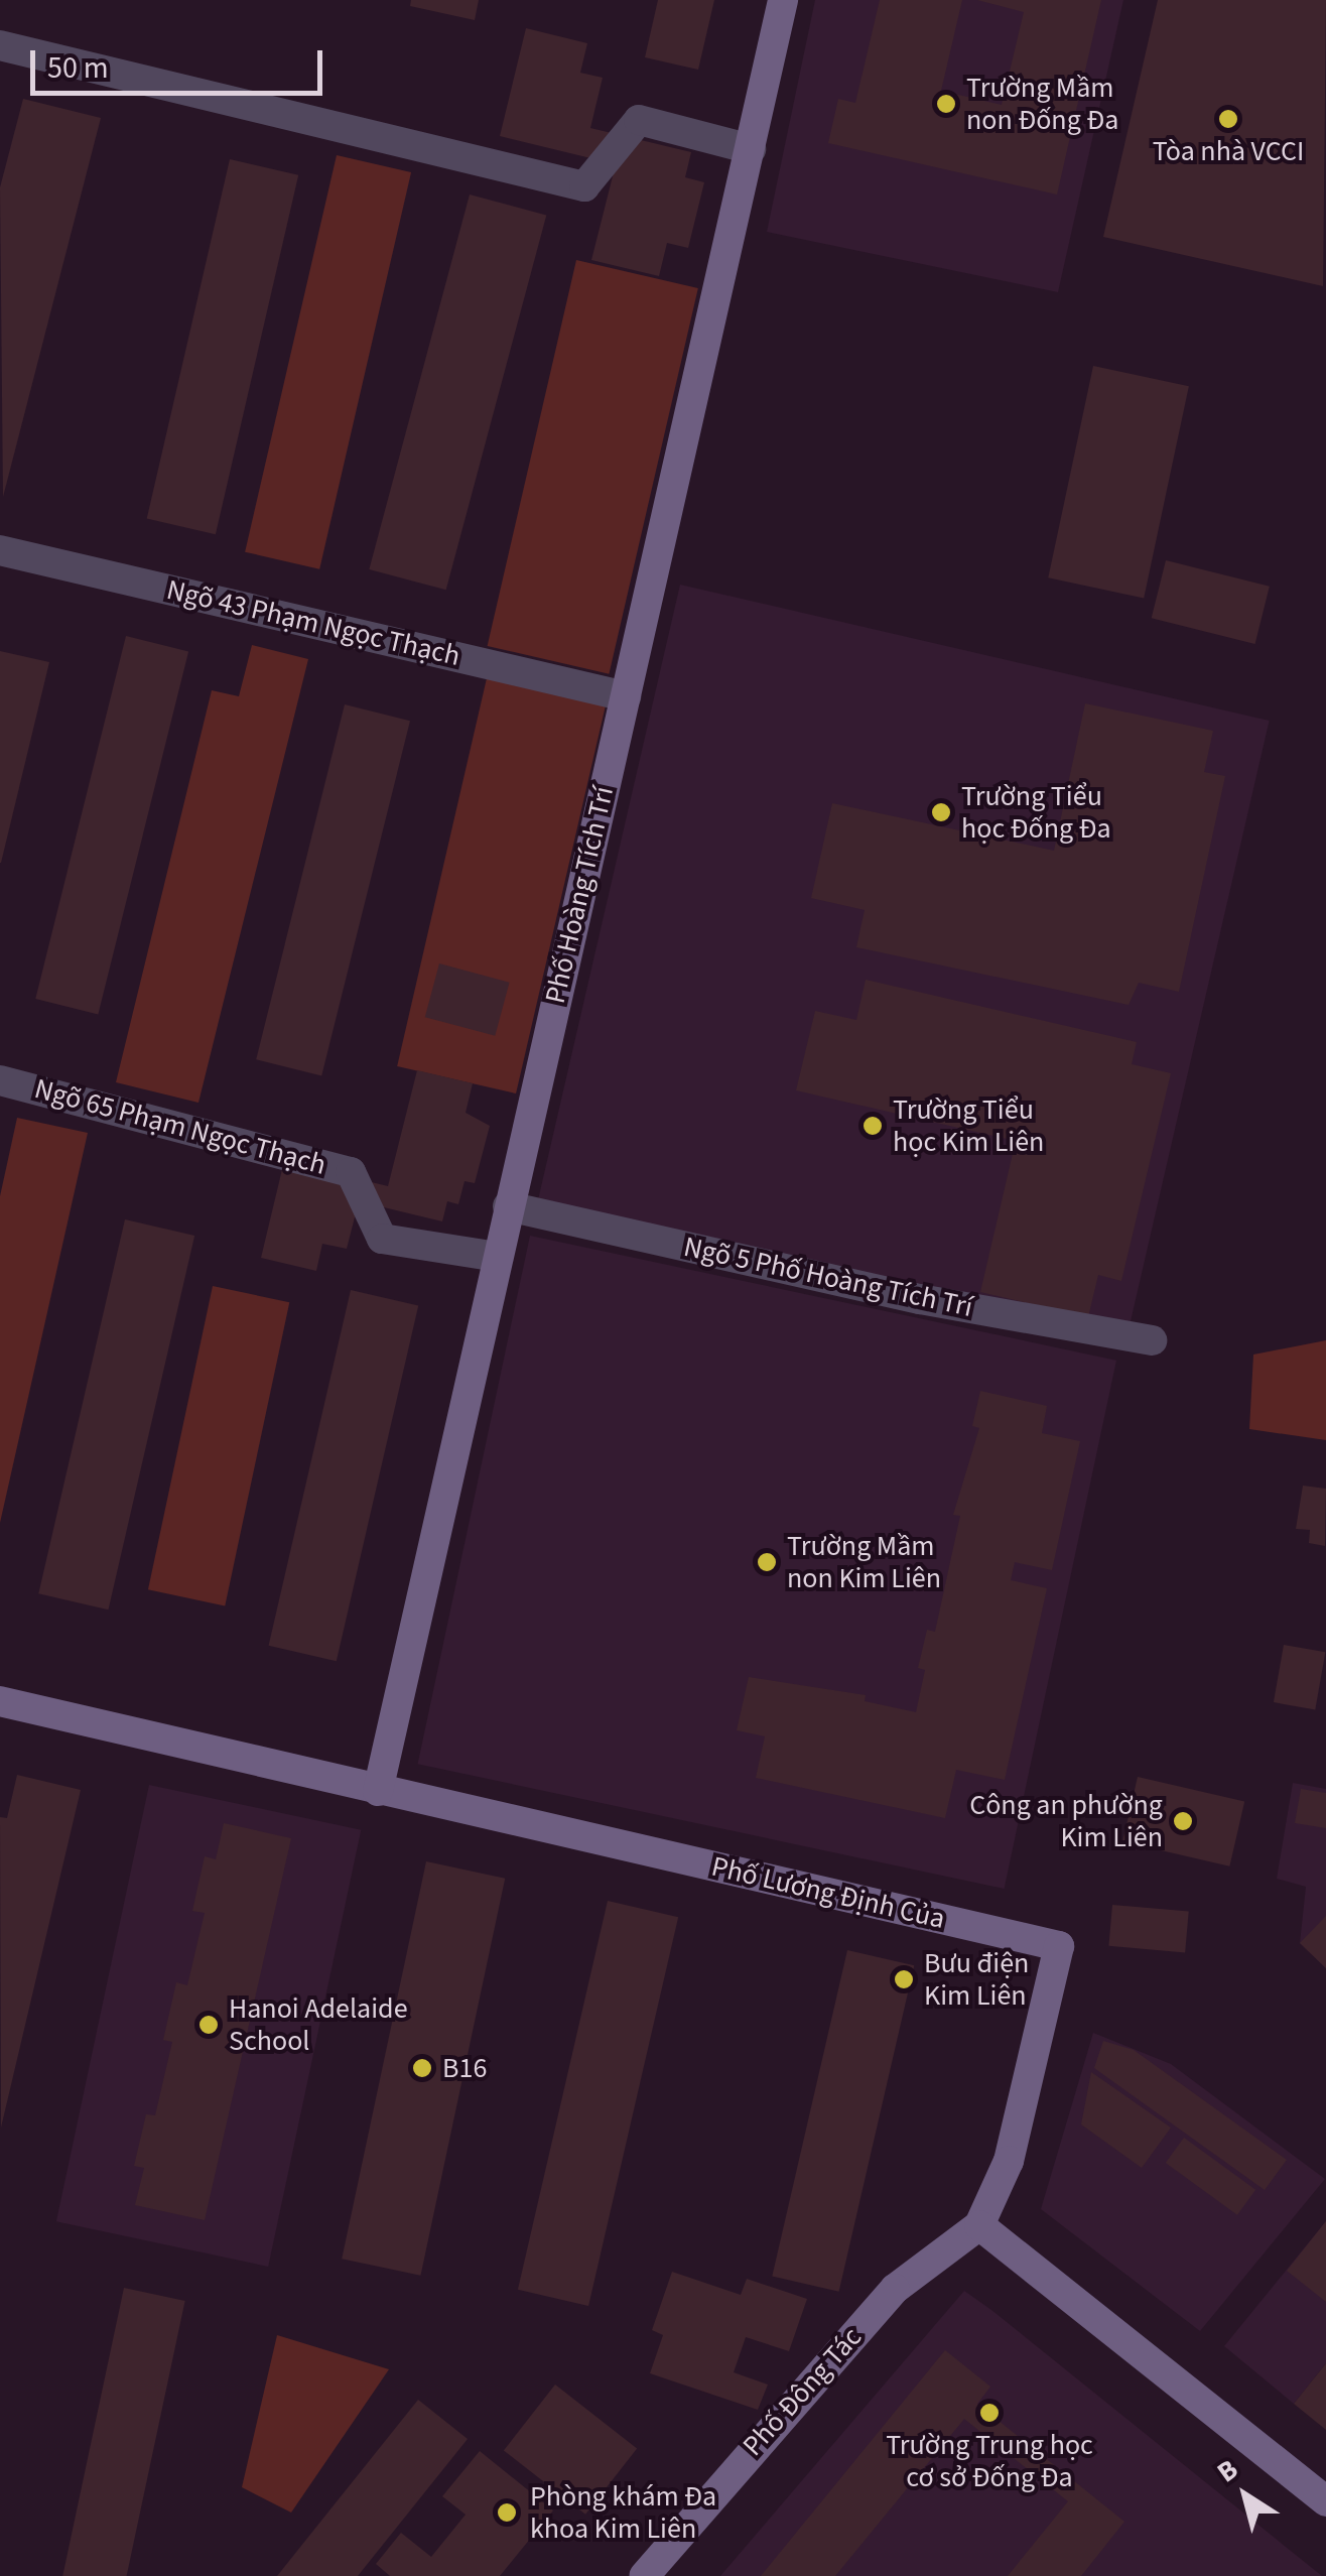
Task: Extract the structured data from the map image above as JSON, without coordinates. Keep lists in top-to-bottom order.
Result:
{
  "streets": {
    "street": [
      "Ngõ 43 Phạm Ngọc Thạch",
      "Phố Hoàng Tích Trí",
      "Ngõ 65 Phạm Ngọc Thạch",
      "Ngõ 5 Phố Hoàng Tích Trí",
      "Phố Lương Định Của",
      "Phố Đông Tác"
    ]
  },
  "crossings": [
    ["Ngõ 43 Phạm Ngọc Thạch", "Phố Hoàng Tích Trí"],
    ["Phố Hoàng Tích Trí", "Ngõ 65 Phạm Ngọc Thạch"],
    ["Phố Hoàng Tích Trí", "Ngõ 5 Phố Hoàng Tích Trí"],
    ["Phố Hoàng Tích Trí", "Phố Lương Định Của"],
    ["Phố Lương Định Của", "Phố Đông Tác"]
  ],
  "places": [
    "Trường Mầm non Đống Đa",
    "Tòa nhà VCCI",
    "Trường Tiểu học Đống Đa",
    "Trường Tiểu học Kim Liên",
    "Trường Mầm non Kim Liên",
    "Công an phường Kim Liên",
    "Bưu điện Kim Liên",
    "Hanoi Adelaide School",
    "B16",
    "Trường Trung học cơ sở Đống Đa",
    "Phòng khám Đa khoa Kim Liên"
  ],
  "scale_bar": "50 m",
  "north": "top left"
}
